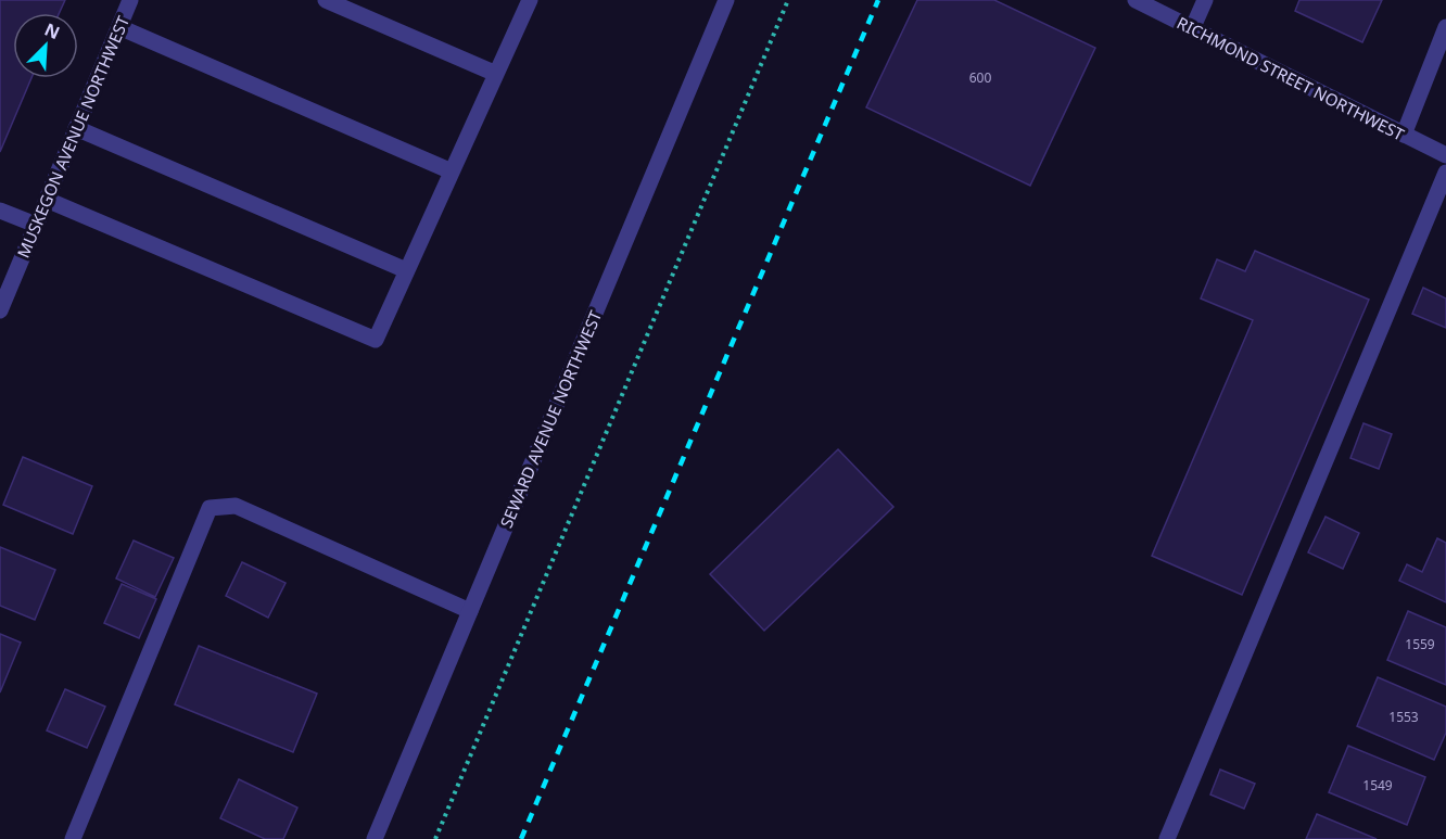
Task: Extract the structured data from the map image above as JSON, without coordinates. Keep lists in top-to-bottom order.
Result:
{
  "streets": {
    "street": ["RICHMOND STREET NORTHWEST", "MUSKEGON AVENUE NORTHWEST", "SEWARD AVENUE NORTHWEST"]
  },
  "house_numbers": [
    "600",
    "1559",
    "1553",
    "1549"
  ],
  "north": "top right"
}
